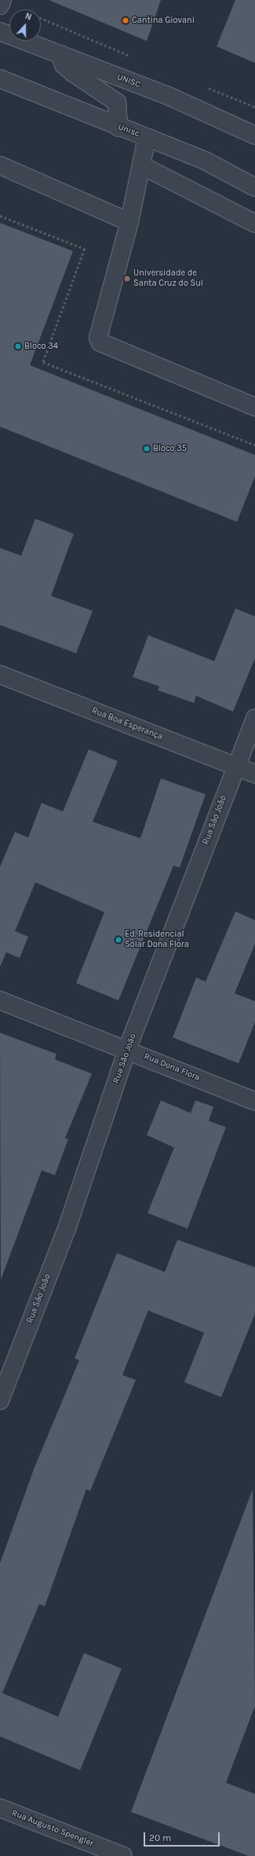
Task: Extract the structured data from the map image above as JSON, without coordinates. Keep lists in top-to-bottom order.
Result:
{
  "streets": {
    "street": [
      "UNISC",
      "Unisc",
      "Rua Boa Esperança",
      "Rua São João",
      "Rua Dona Flora",
      "Rua Augusto Spengler"
    ]
  },
  "crossings": [
    ["Rua Boa Esperança", "Rua São João"],
    ["Rua São João", "Rua Dona Flora"]
  ],
  "places": [
    "Cantina Giovani",
    "Universidade de Santa Cruz do Sul",
    "Bloco 34",
    "Bloco 35",
    "Ed. Residencial Solar Dona Flora"
  ],
  "scale_bar": "20 m",
  "north": "top"
}
